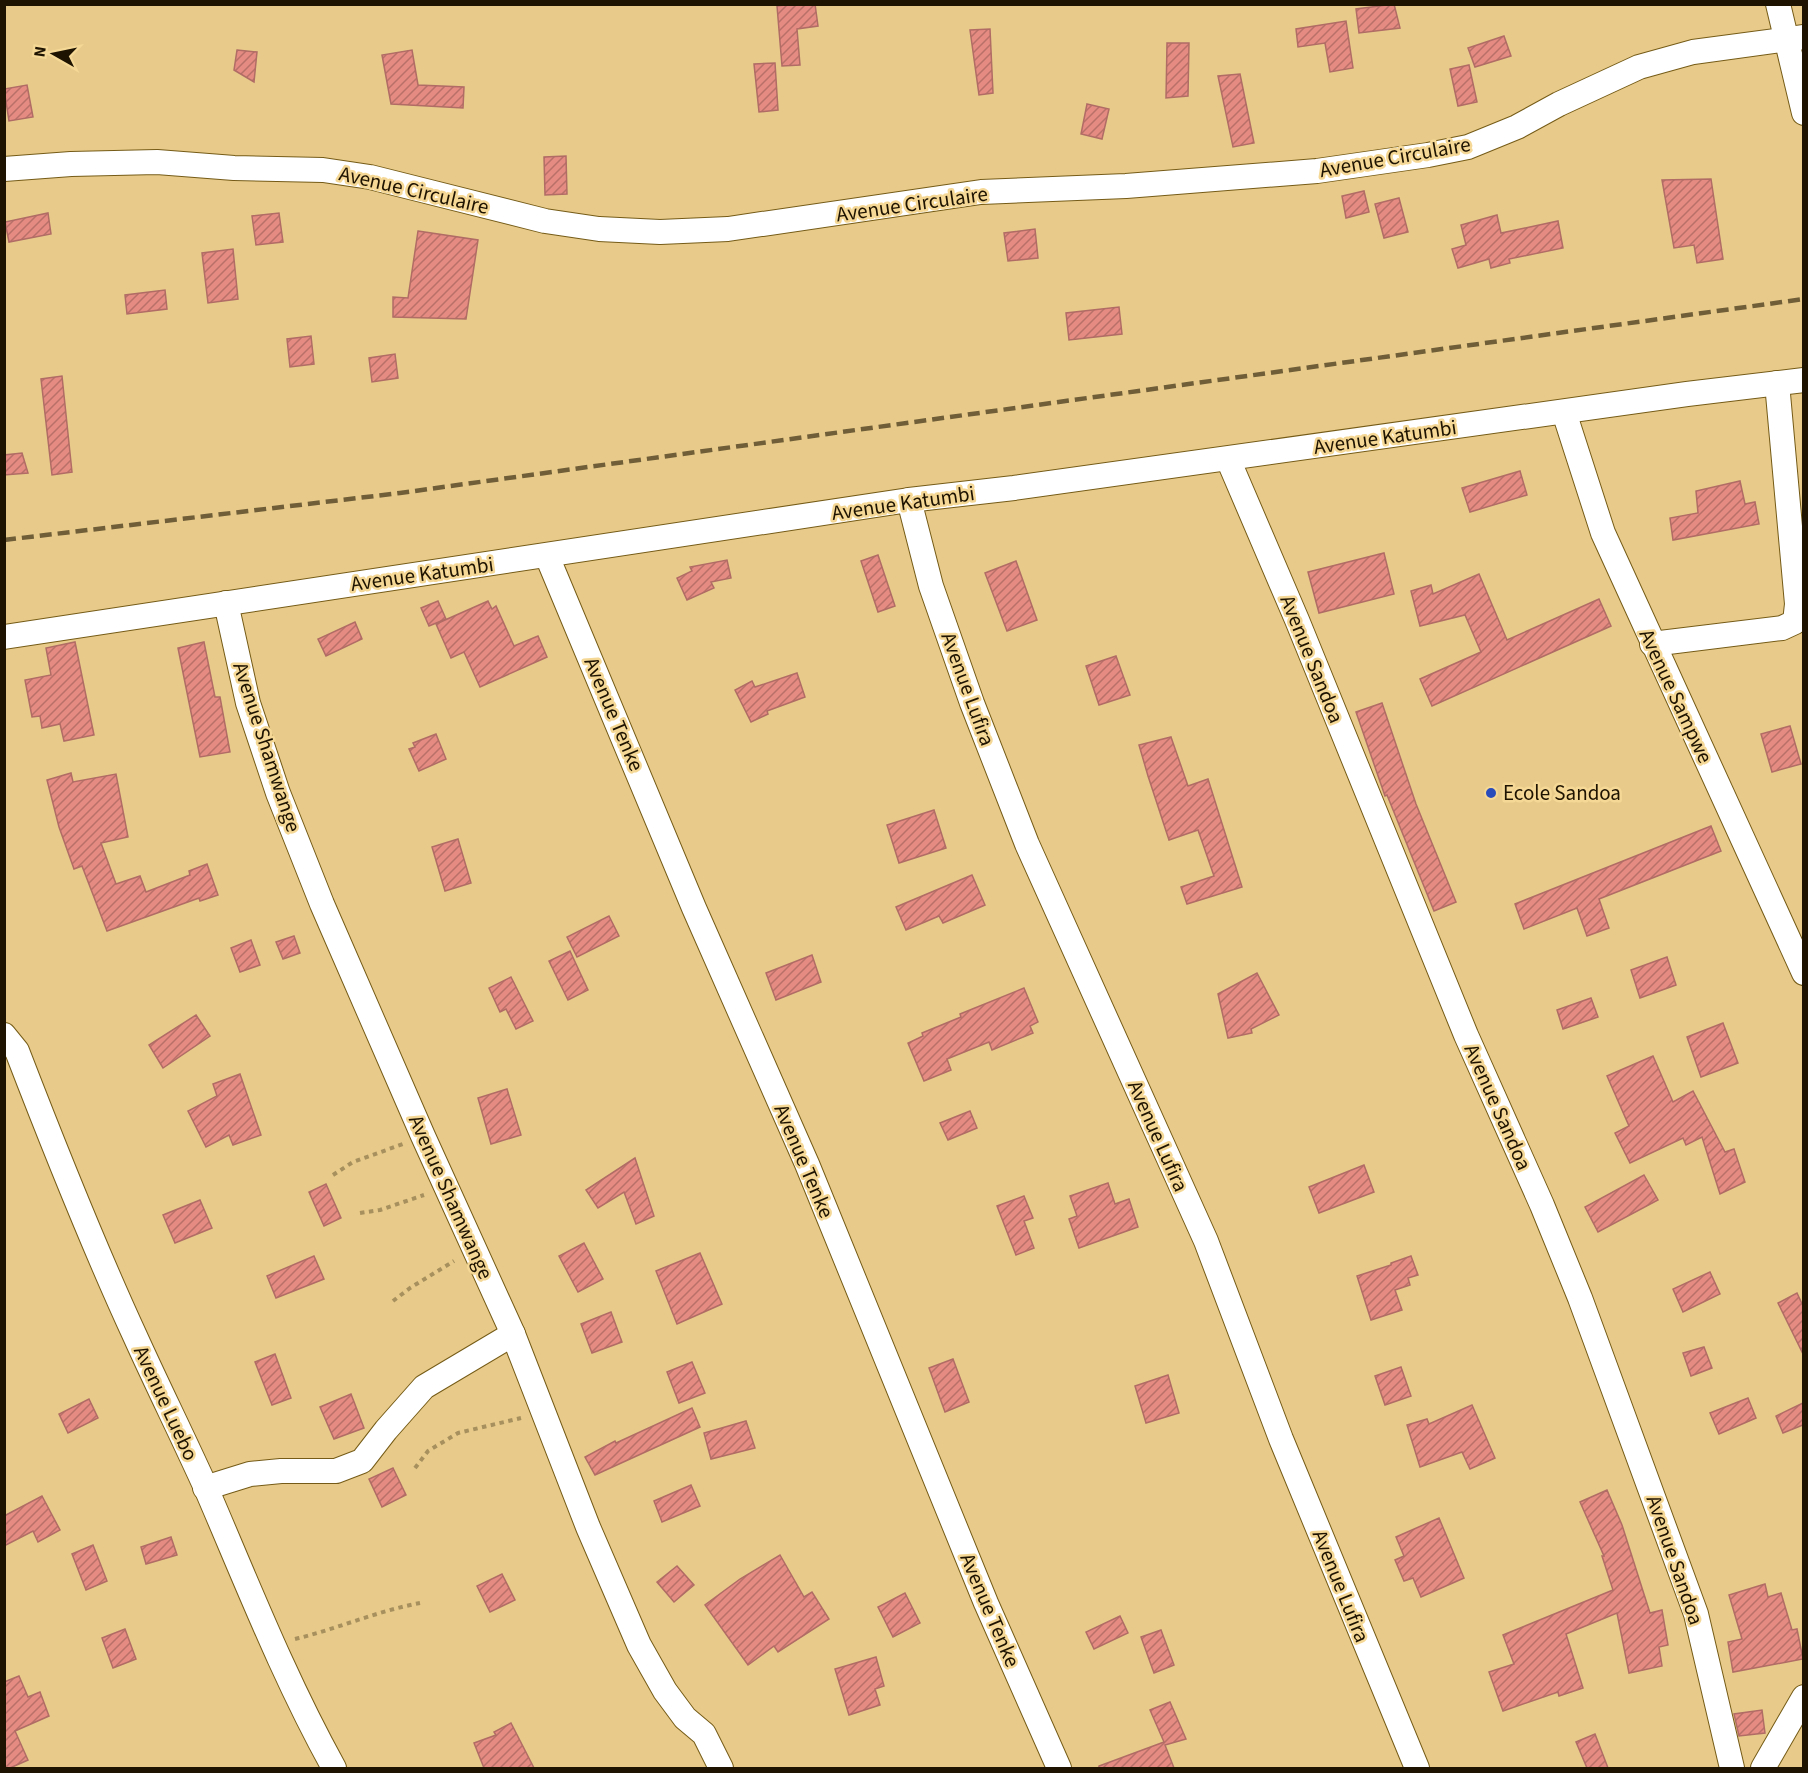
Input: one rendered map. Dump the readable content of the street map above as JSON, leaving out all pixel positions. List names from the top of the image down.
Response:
{
  "streets": {
    "street": [
      "Avenue Circulaire",
      "Avenue Katumbi",
      "Avenue Sandoa",
      "Avenue Lufira",
      "Avenue Sampwe",
      "Avenue Tenke",
      "Avenue Shamwange",
      "Avenue Luebo"
    ]
  },
  "crossings": [
    ["Avenue Katumbi", "Avenue Sandoa"],
    ["Avenue Katumbi", "Avenue Lufira"],
    ["Avenue Katumbi", "Avenue Sampwe"],
    ["Avenue Katumbi", "Avenue Tenke"],
    ["Avenue Katumbi", "Avenue Shamwange"]
  ],
  "places": ["Ecole Sandoa"],
  "north": "left"
}
